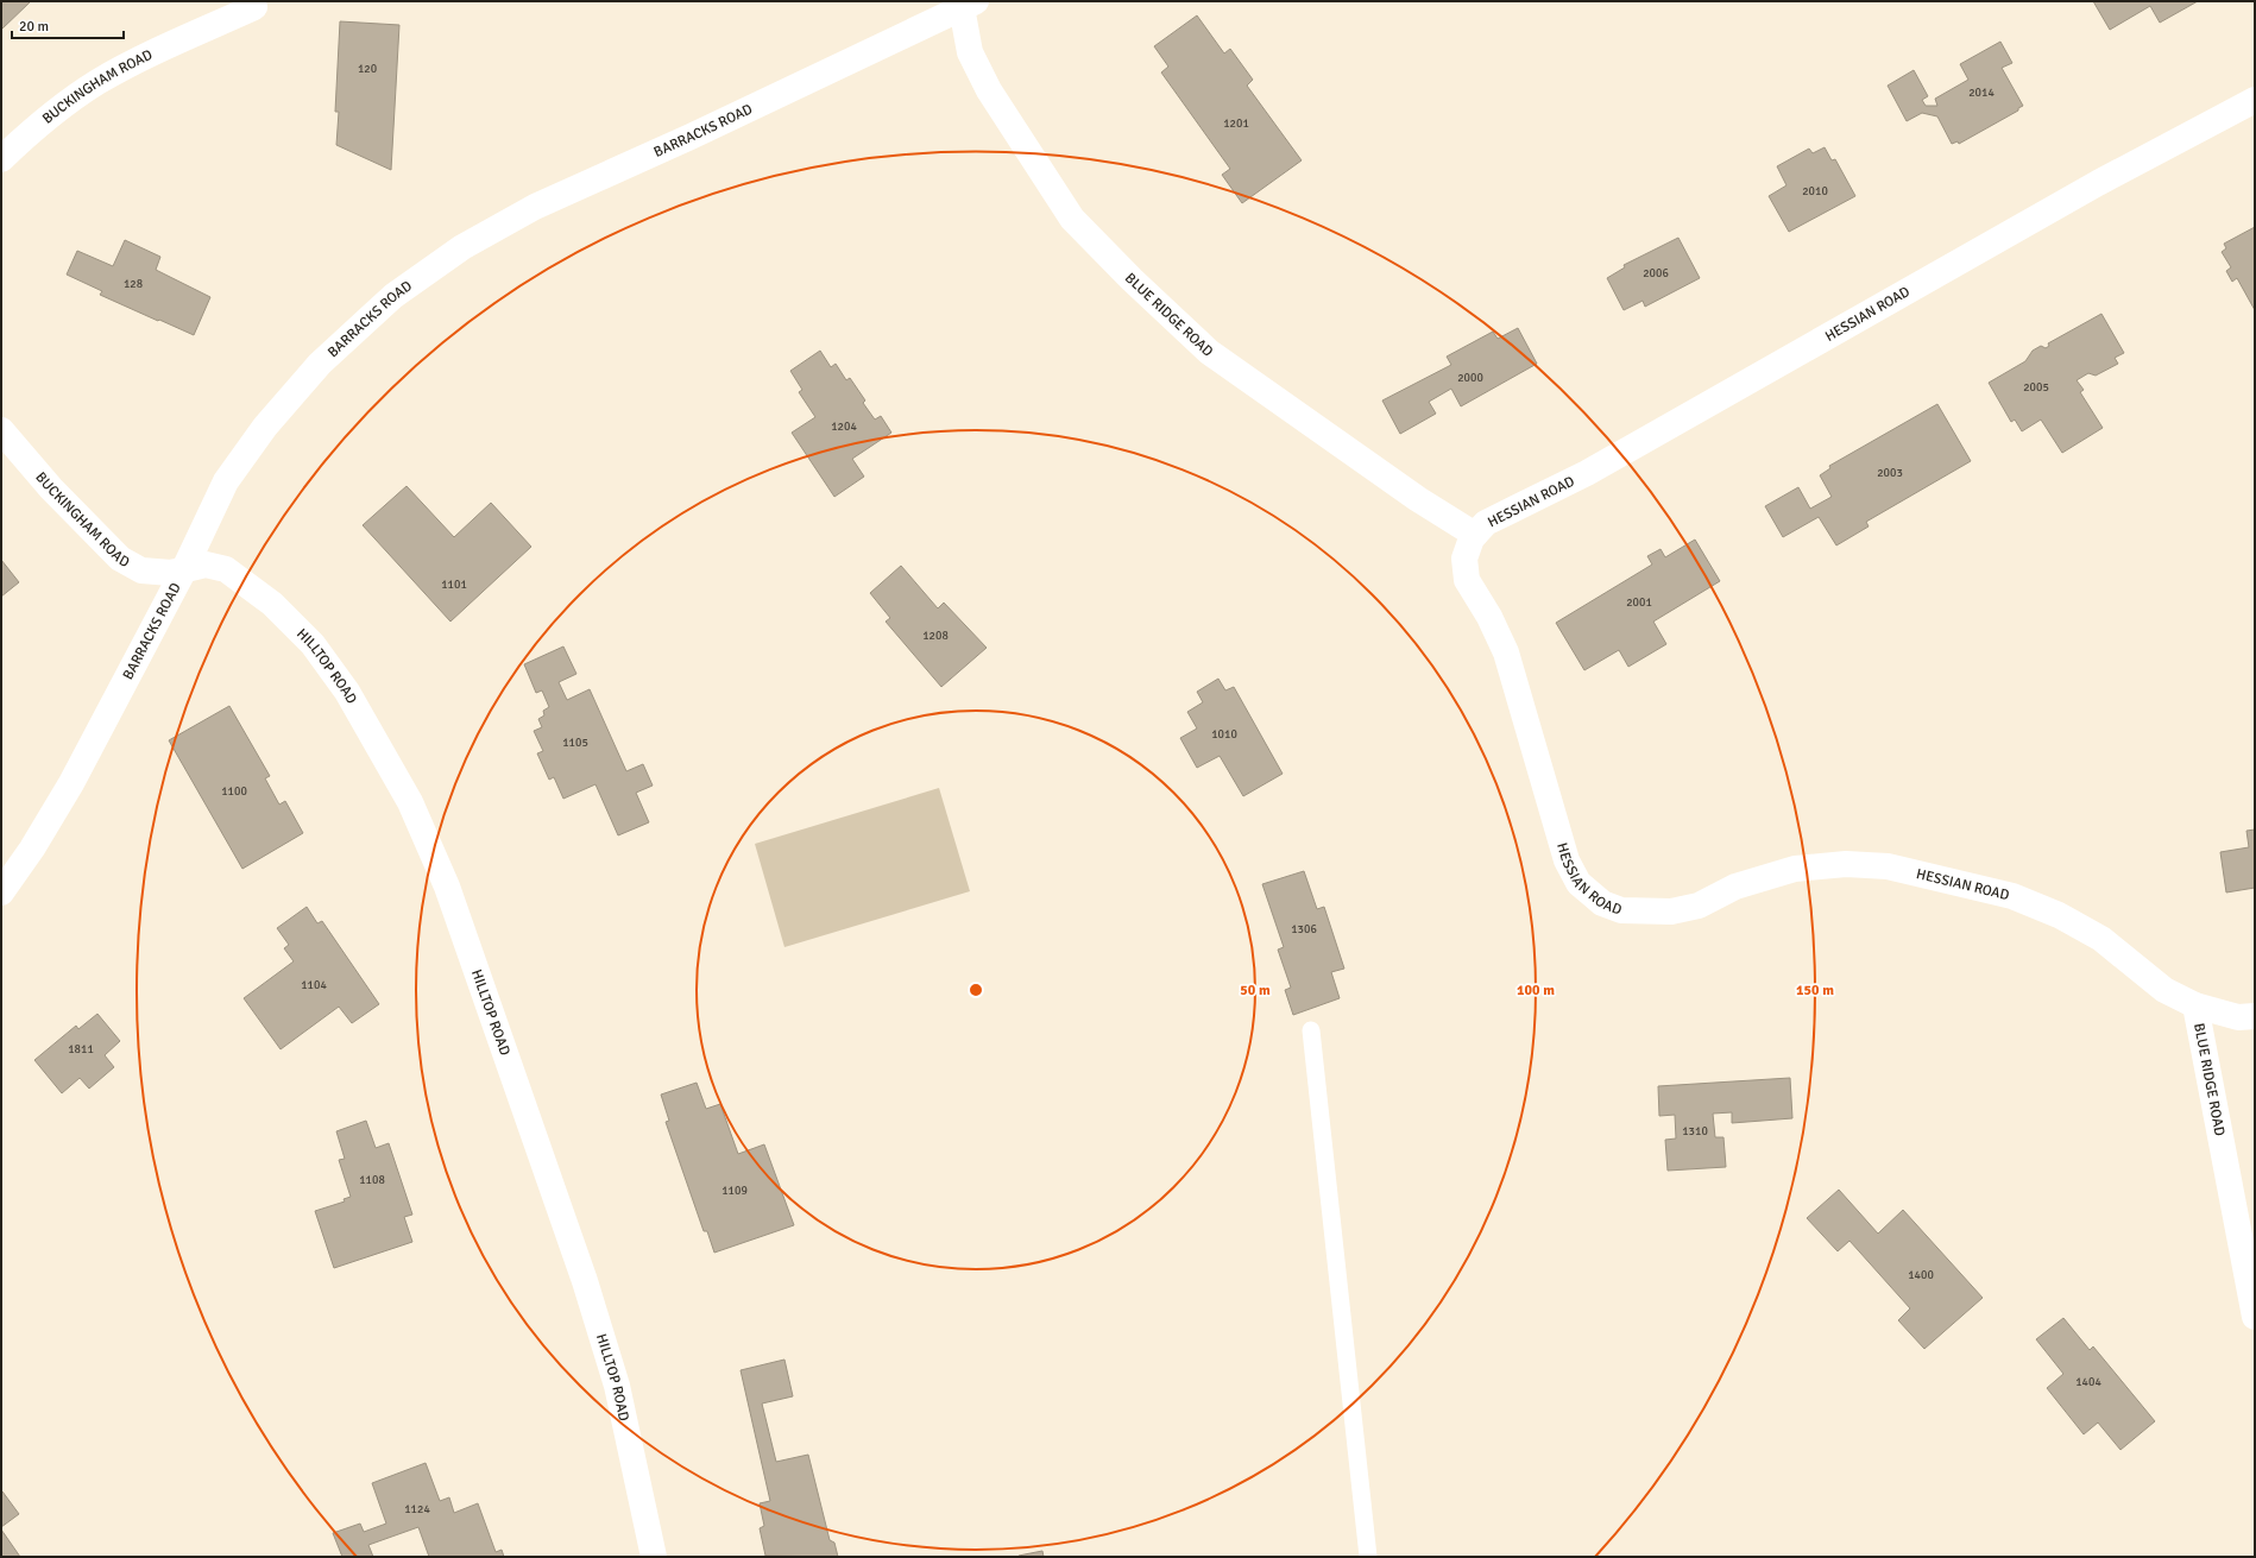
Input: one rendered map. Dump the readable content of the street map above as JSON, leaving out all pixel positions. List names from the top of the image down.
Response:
{
  "streets": {
    "street": [
      "BUCKINGHAM ROAD",
      "BARRACKS ROAD",
      "BLUE RIDGE ROAD",
      "HESSIAN ROAD",
      "HILLTOP ROAD"
    ]
  },
  "crossings": [
    ["BUCKINGHAM ROAD", "BARRACKS ROAD"],
    ["BUCKINGHAM ROAD", "HILLTOP ROAD"],
    ["BARRACKS ROAD", "BLUE RIDGE ROAD"],
    ["BARRACKS ROAD", "HILLTOP ROAD"],
    ["BLUE RIDGE ROAD", "HESSIAN ROAD"]
  ],
  "house_numbers": [
    "120",
    "2014",
    "1201",
    "2010",
    "2006",
    "128",
    "2000",
    "2005",
    "1204",
    "2003",
    "1101",
    "2001",
    "1208",
    "1010",
    "1105",
    "1100",
    "1306",
    "1104",
    "1811",
    "1310",
    "1108",
    "1109",
    "1400",
    "1404",
    "1124"
  ],
  "scale_bar": "20 m",
  "rings": ["50 m", "100 m", "150 m"]
}
